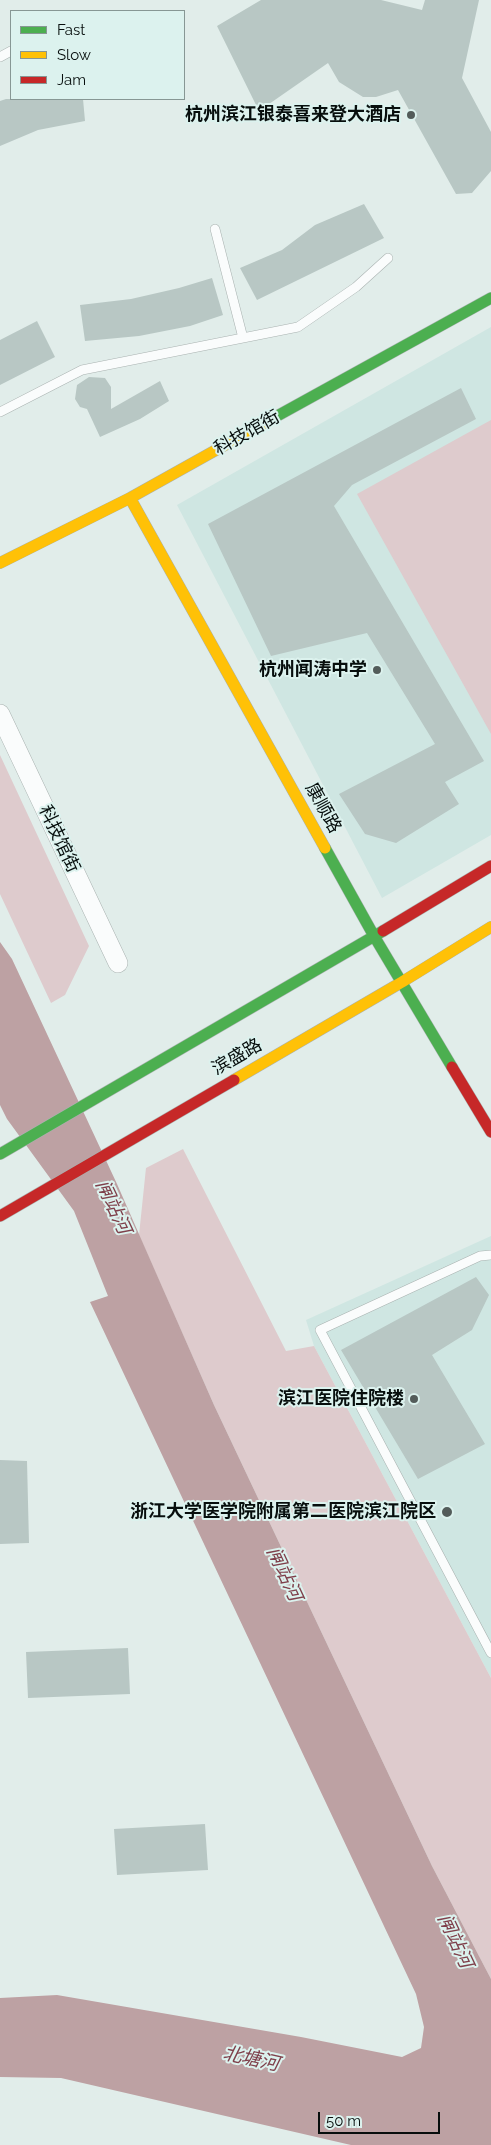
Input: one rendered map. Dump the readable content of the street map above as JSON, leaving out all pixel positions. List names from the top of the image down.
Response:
{
  "streets": {
    "street": ["科技馆街", "康顺路", "滨盛路"]
  },
  "crossings": [
    ["科技馆街", "康顺路"],
    ["康顺路", "滨盛路"]
  ],
  "water": ["闸站河", "北塘河"],
  "places": [
    "杭州滨江银泰喜来登大酒店",
    "杭州闻涛中学",
    "滨江医院住院楼",
    "浙江大学医学院附属第二医院滨江院区"
  ],
  "legend": ["Fast", "Slow", "Jam"],
  "scale_bar": "50 m"
}
